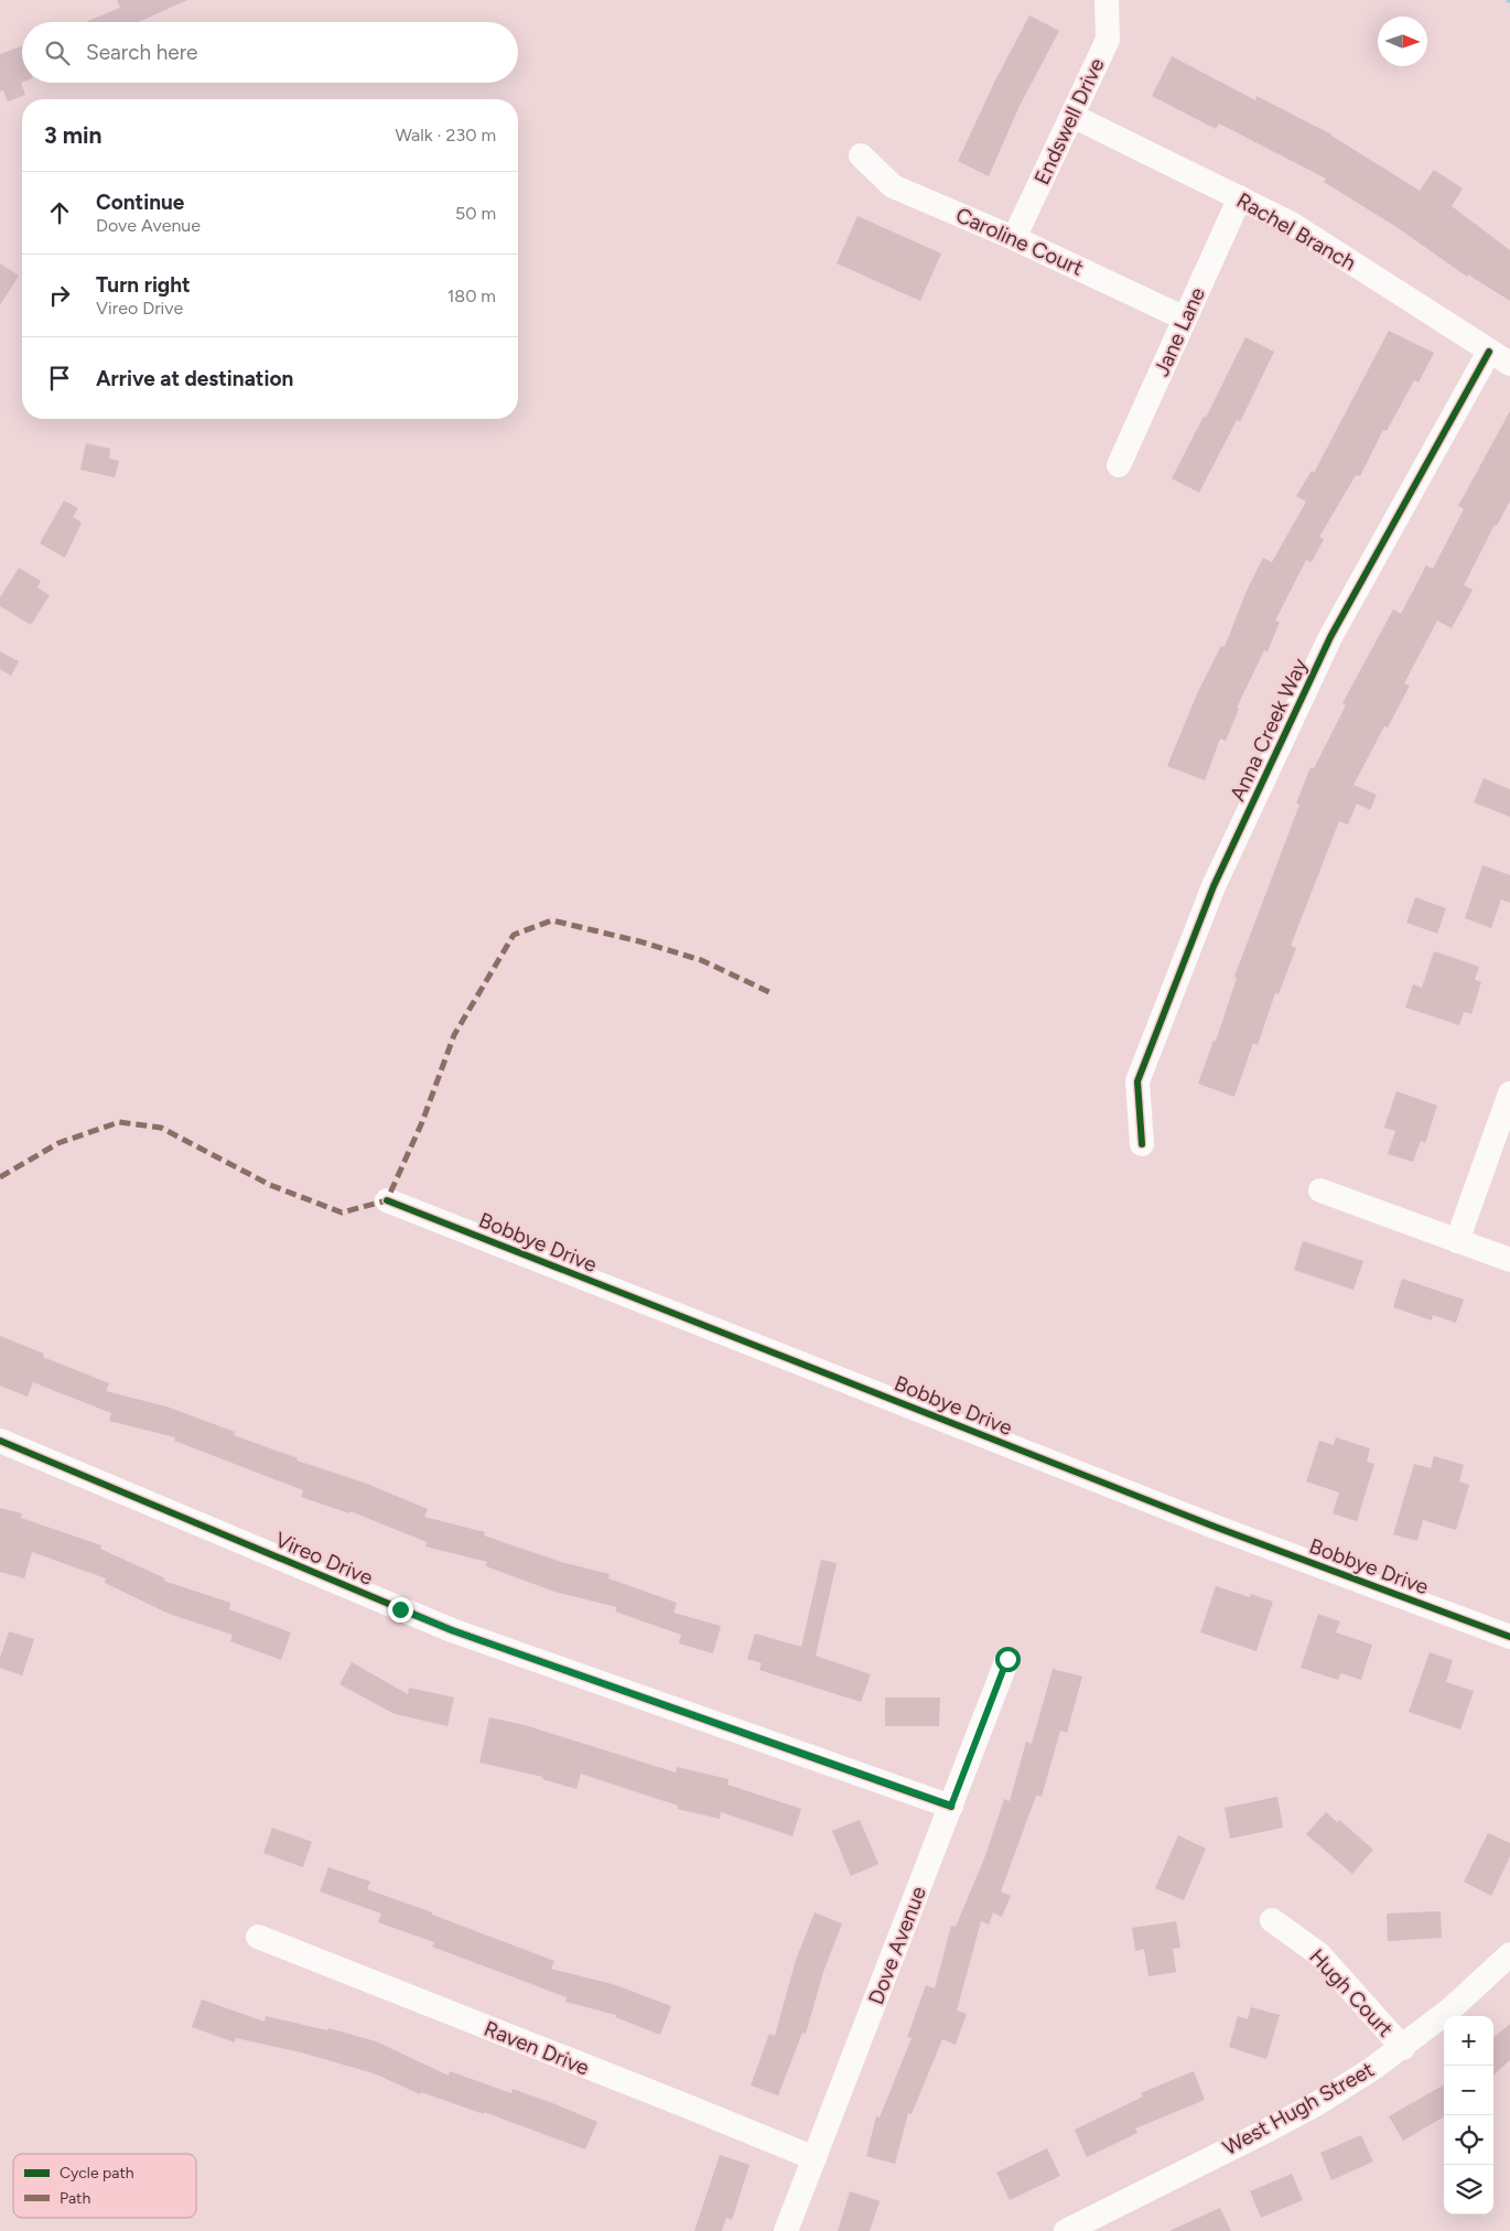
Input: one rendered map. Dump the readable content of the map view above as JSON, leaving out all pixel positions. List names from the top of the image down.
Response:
{
  "streets": {
    "street": [
      "Endswell Drive",
      "Rachel Branch",
      "Caroline Court",
      "Jane Lane",
      "Anna Creek Way",
      "Bobbye Drive",
      "Vireo Drive",
      "Dove Avenue",
      "Hugh Court",
      "Raven Drive",
      "West Hugh Street"
    ]
  },
  "crossings": [
    ["Endswell Drive", "Rachel Branch"],
    ["Endswell Drive", "Caroline Court"],
    ["Rachel Branch", "Jane Lane"],
    ["Rachel Branch", "Anna Creek Way"],
    ["Caroline Court", "Jane Lane"],
    ["Vireo Drive", "Dove Avenue"],
    ["Dove Avenue", "Raven Drive"],
    ["Hugh Court", "West Hugh Street"]
  ],
  "legend": ["Cycle path", "Path"],
  "north": "right",
  "page": {
    "search": "Search here",
    "heading": ["3 min", "Walk · 230 m"],
    "list": [
      ["Continue", "Dove Avenue", "50 m"],
      ["Turn right", "Vireo Drive", "180 m"],
      "Arrive at destination"
    ],
    "map_buttons": ["+", "−"]
  }
}
